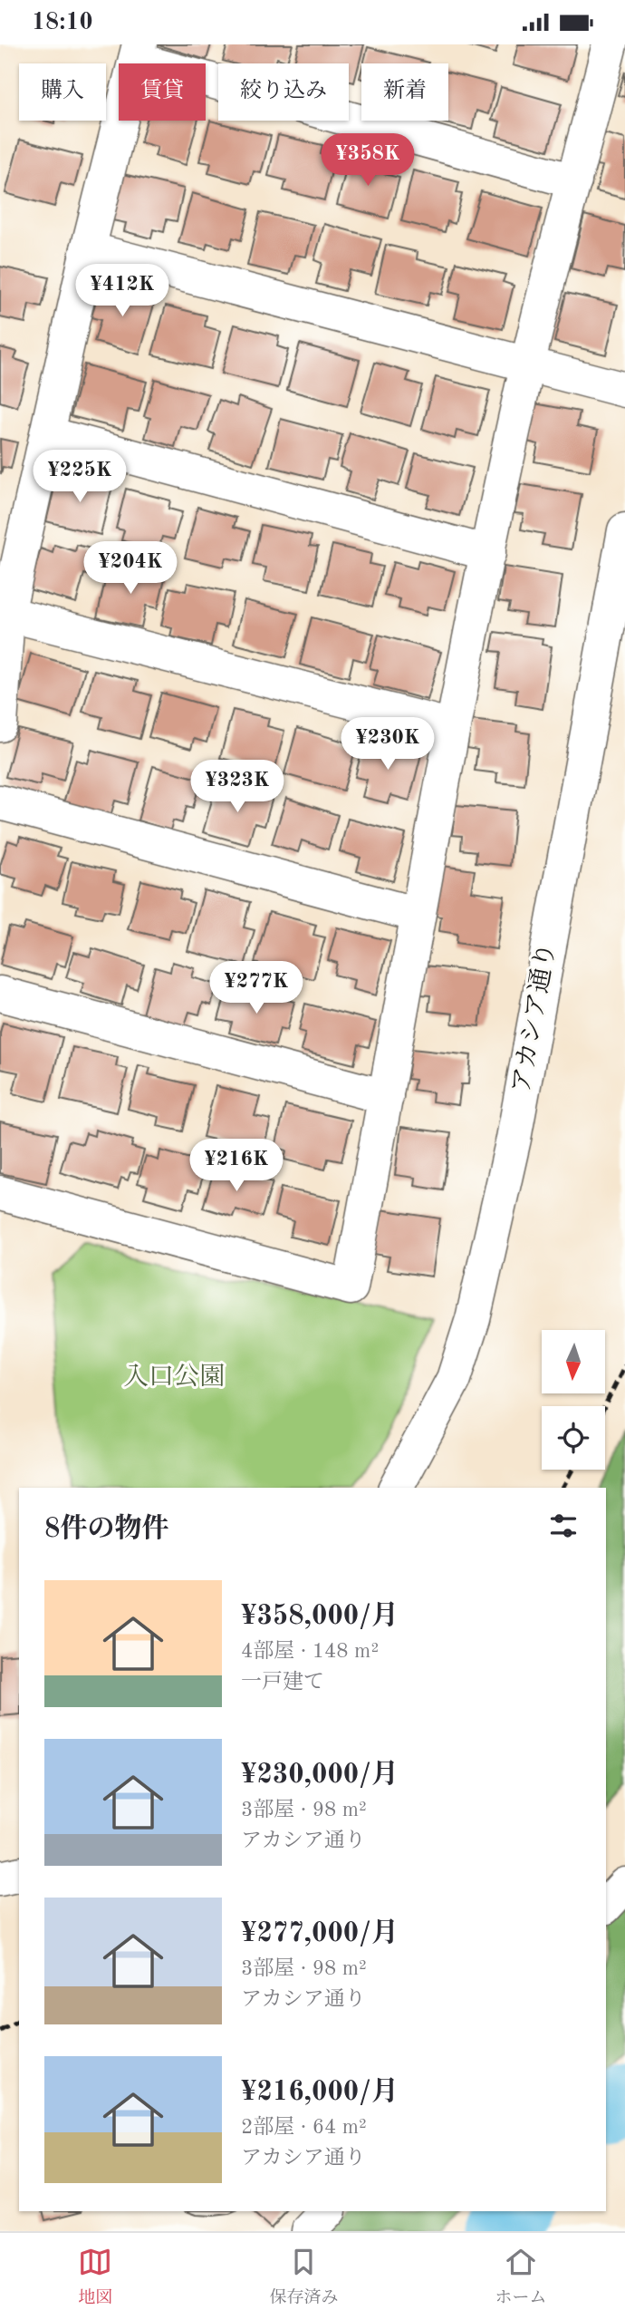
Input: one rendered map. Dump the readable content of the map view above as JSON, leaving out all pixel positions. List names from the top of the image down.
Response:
{
  "streets": {
    "street": ["アカシア通り"]
  },
  "parks": ["入口公園"],
  "north": "bottom",
  "page": {
    "status": "18:10",
    "chip": [
      "購入",
      "賃貸",
      "絞り込み",
      "新着"
    ],
    "price": [
      "¥358K",
      "¥412K",
      "¥225K",
      "¥204K",
      "¥230K",
      "¥323K",
      "¥277K",
      "¥216K"
    ],
    "heading": "8件の物件",
    "list": [
      {
        "name": "¥358,000/月",
        "note": "4部屋 · 148 m² · 一戸建て"
      },
      {
        "name": "¥230,000/月",
        "note": "3部屋 · 98 m² · アカシア通り"
      },
      {
        "name": "¥277,000/月",
        "note": "3部屋 · 98 m² · アカシア通り"
      },
      {
        "name": "¥216,000/月",
        "note": "2部屋 · 64 m² · アカシア通り"
      }
    ],
    "tabs": ["地図", "保存済み", "ホーム"]
  }
}
